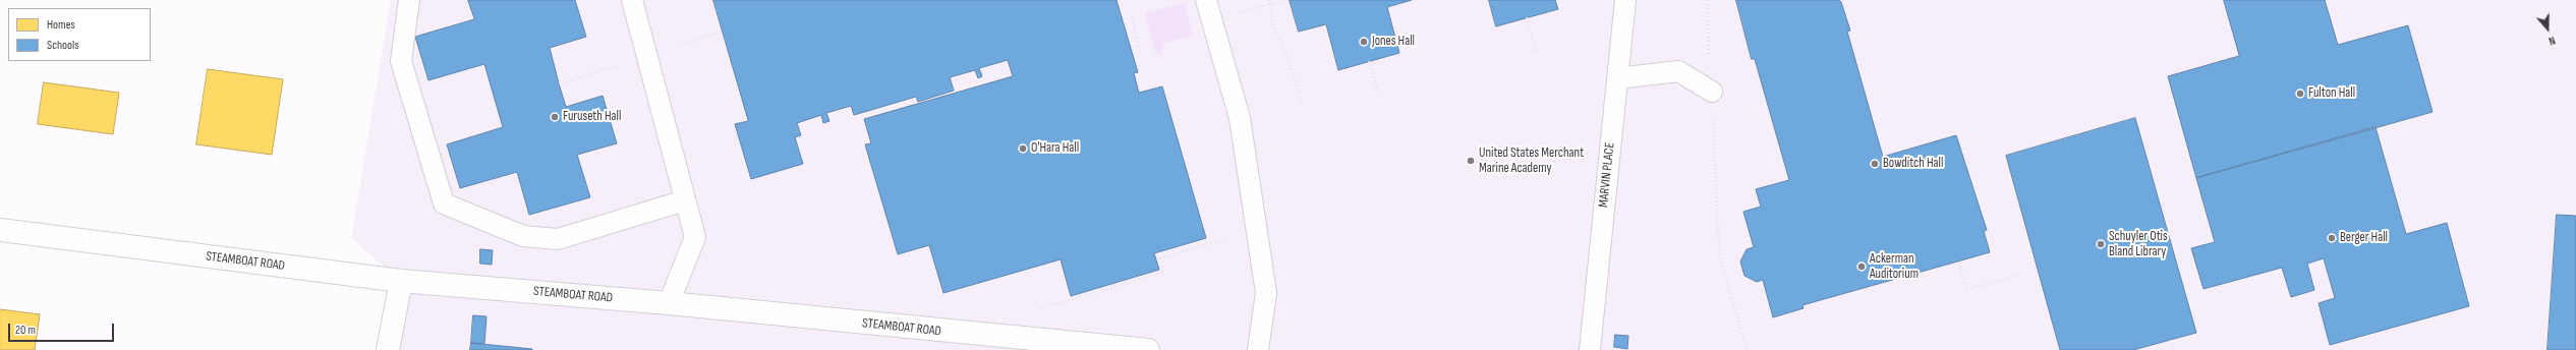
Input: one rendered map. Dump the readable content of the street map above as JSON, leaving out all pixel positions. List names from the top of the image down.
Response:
{
  "streets": {
    "street": ["STEAMBOAT ROAD"],
    "lane": ["MARVIN PLACE"]
  },
  "places": [
    "Jones Hall",
    "Fulton Hall",
    "Furuseth Hall",
    "O'Hara Hall",
    "United States Merchant Marine Academy",
    "Bowditch Hall",
    "Berger Hall",
    "Schuyler Otis Bland Library",
    "Ackerman Auditorium"
  ],
  "legend": ["Homes", "Schools"],
  "scale_bar": "20 m",
  "north": "bottom"
}
